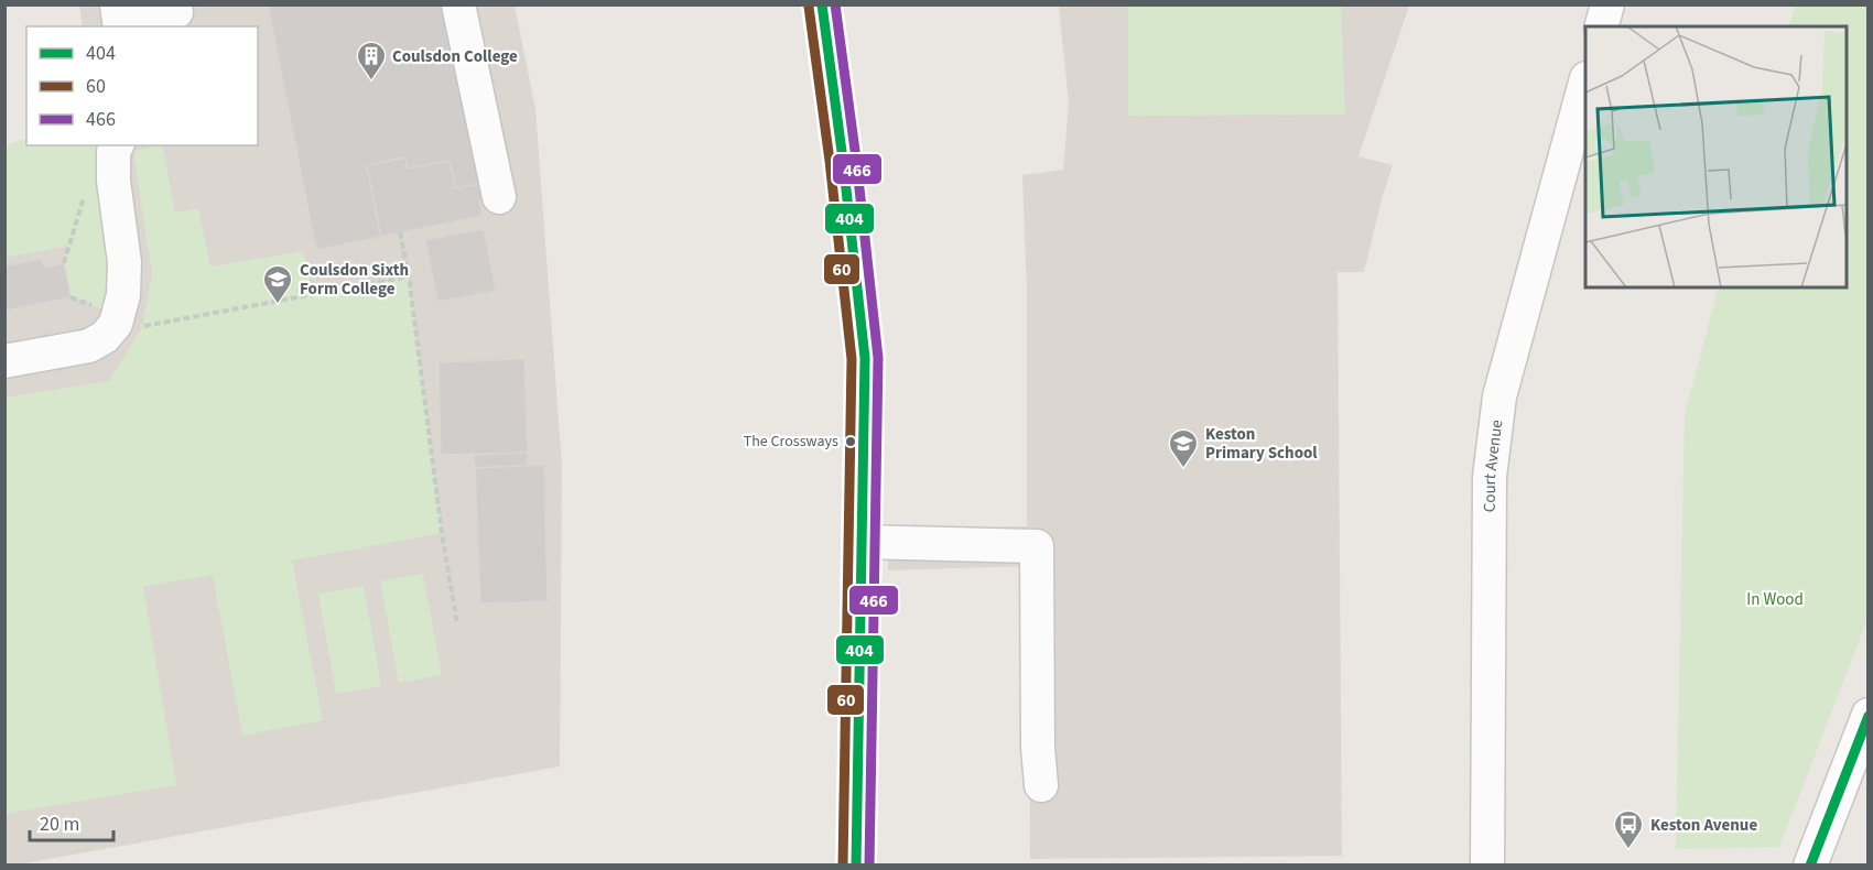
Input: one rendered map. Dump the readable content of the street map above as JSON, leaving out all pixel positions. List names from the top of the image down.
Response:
{
  "streets": {
    "street": ["Court Avenue"]
  },
  "parks": ["In Wood"],
  "places": {
    "building": ["Coulsdon College"],
    "school or university": ["Coulsdon Sixth Form College", "Keston Primary School"],
    "other": ["The Crossways"],
    "bus stop": ["Keston Avenue"]
  },
  "lines": ["transit line 404", "transit line 466", "transit line 60"],
  "legend": ["404", "60", "466"],
  "scale_bar": "20 m"
}
